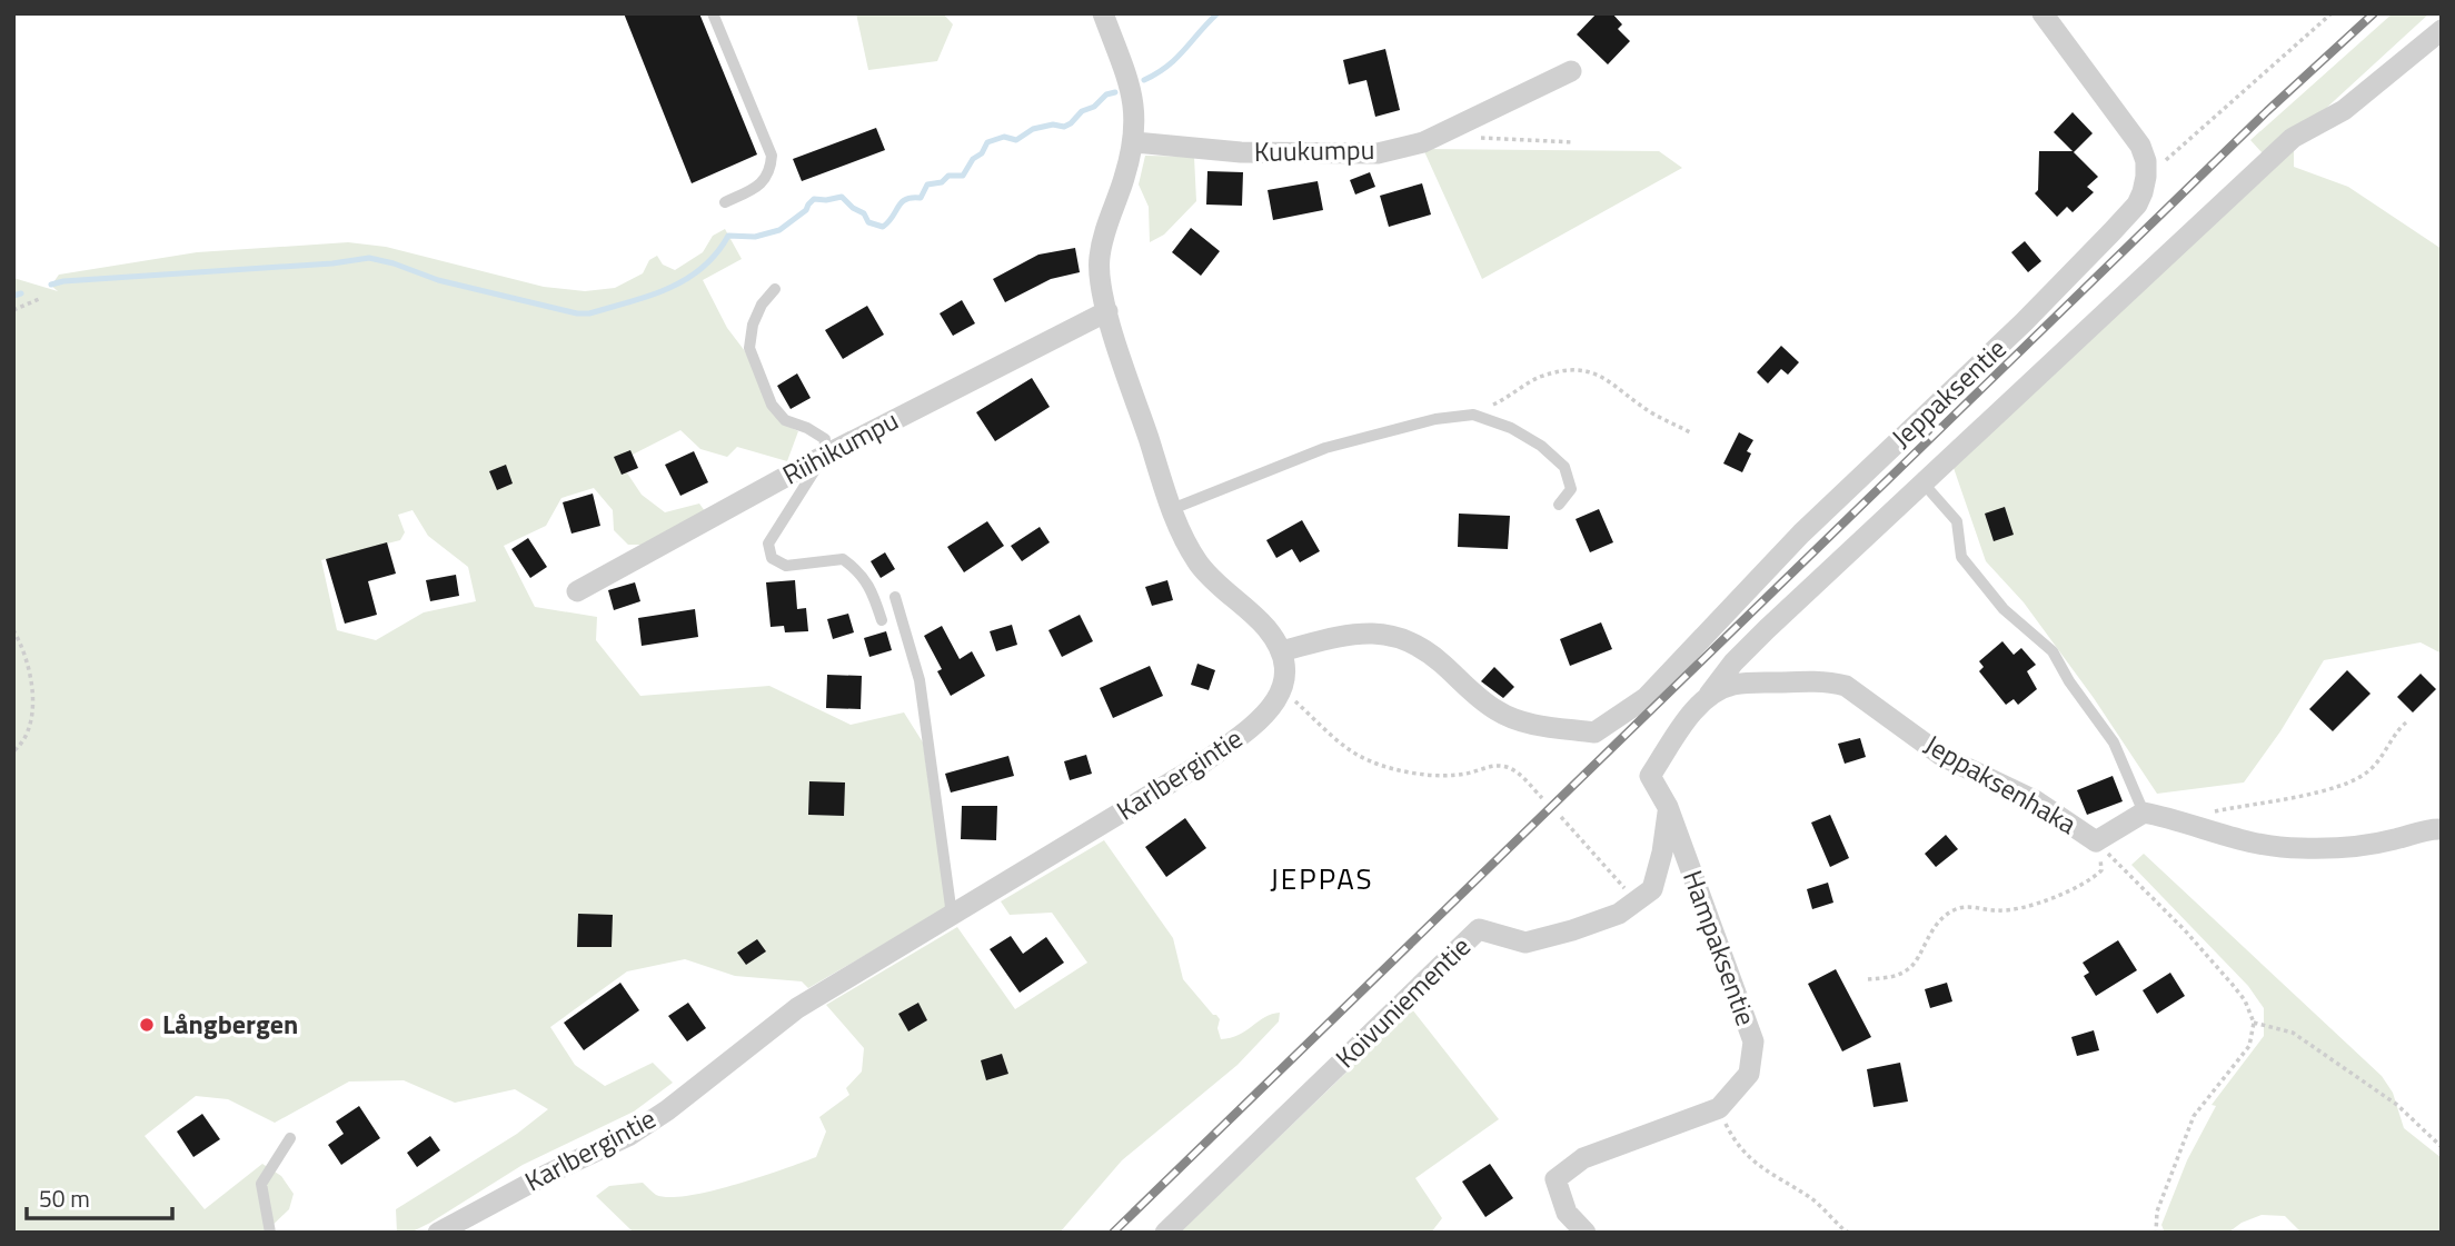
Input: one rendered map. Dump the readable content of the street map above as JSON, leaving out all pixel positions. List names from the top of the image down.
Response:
{
  "streets": {
    "street": [
      "Kuukumpu",
      "Jeppaksentie",
      "Riihikumpu",
      "Karlbergintie",
      "Jeppaksenhaka",
      "Hampaksentie",
      "Koivuniementie"
    ]
  },
  "crossings": [
    ["Jeppaksenhaka", "Hampaksentie"],
    ["Hampaksentie", "Koivuniementie"]
  ],
  "districts": ["JEPPAS"],
  "places": ["Långbergen"],
  "scale_bar": "50 m"
}
